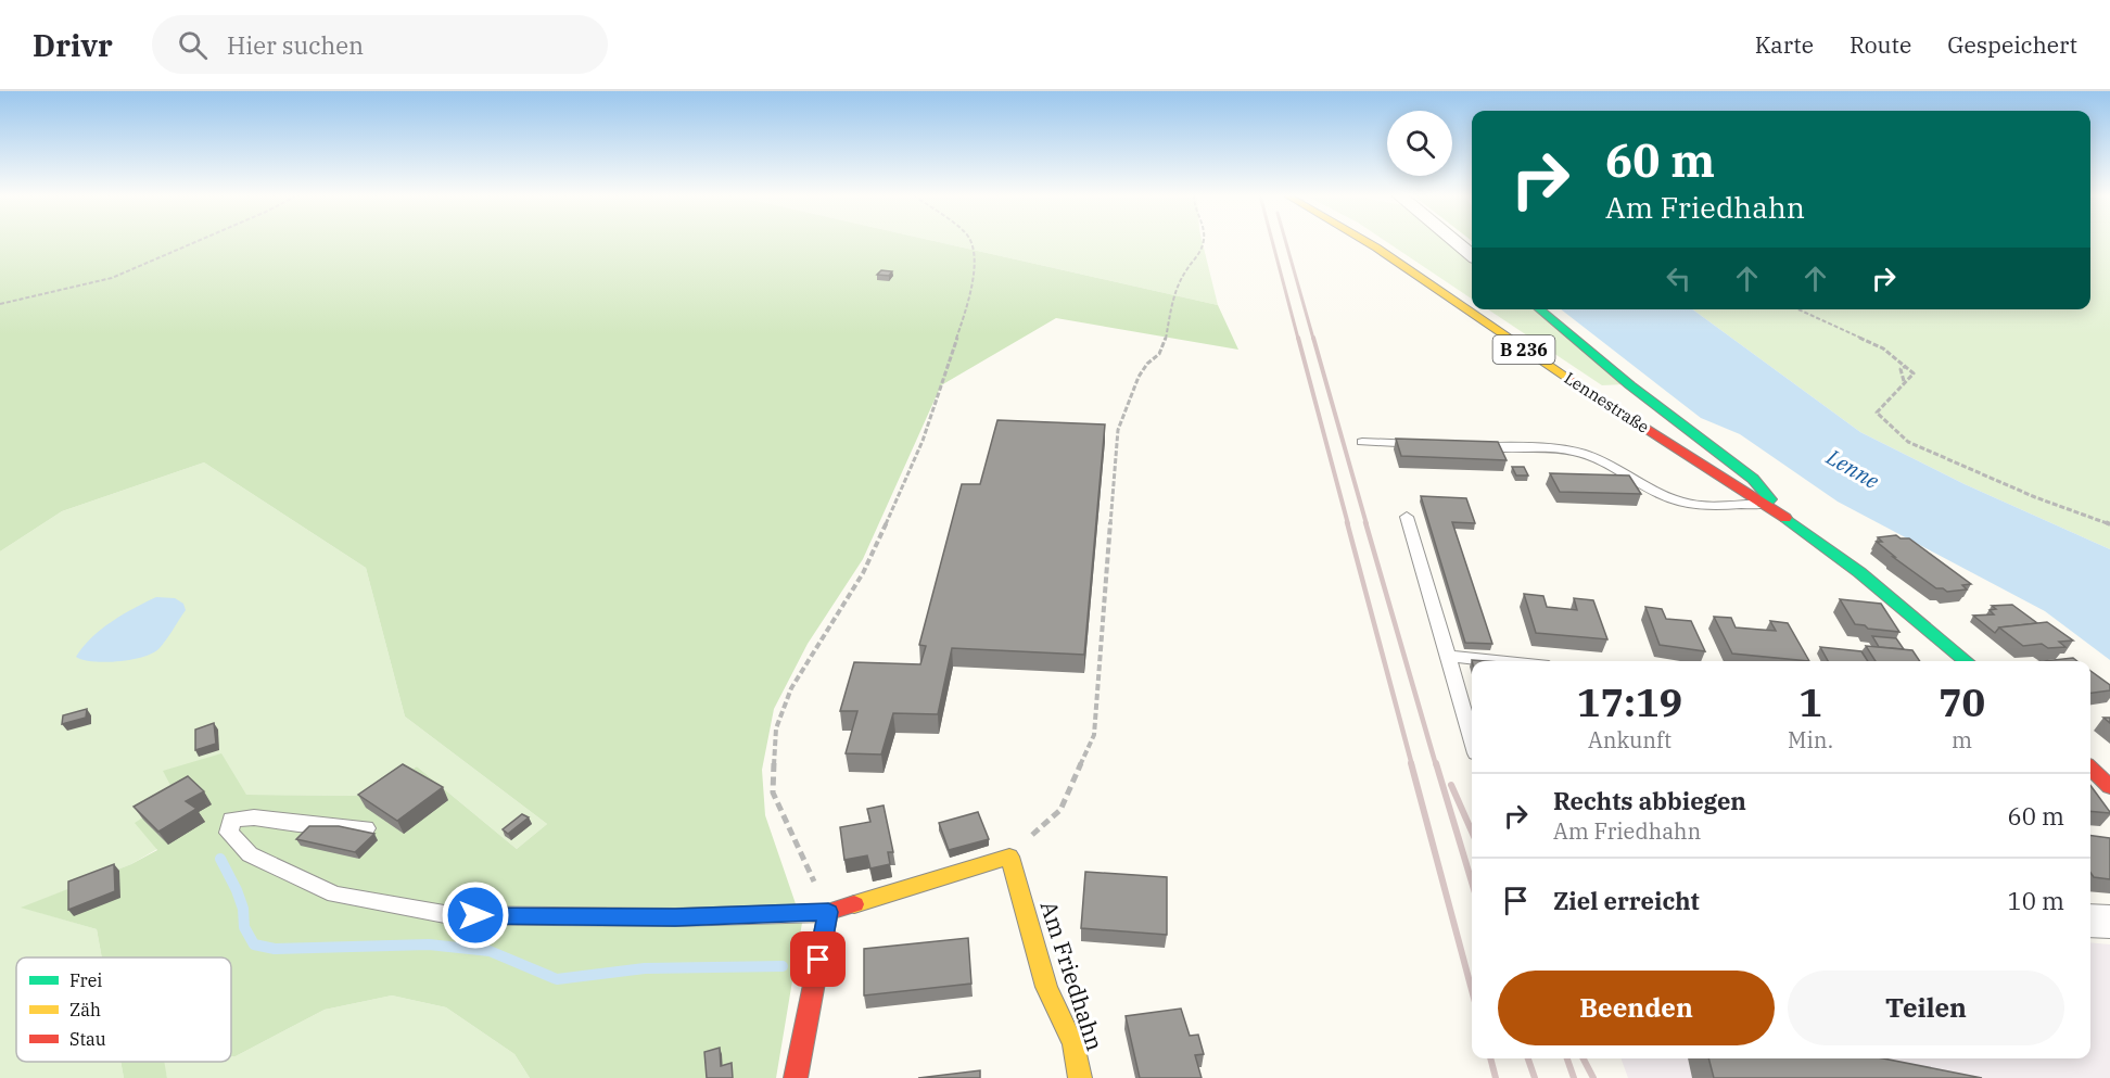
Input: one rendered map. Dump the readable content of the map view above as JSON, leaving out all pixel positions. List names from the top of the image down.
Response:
{
  "streets": {
    "main road": ["B 236", "Lennestraße", "Am Friedhahn"]
  },
  "water": ["Lenne"],
  "legend": ["Frei", "Zäh", "Stau"],
  "page": {
    "header": "Drivr",
    "search": "Hier suchen",
    "nav": ["Karte", "Route", "Gespeichert"],
    "turn": ["60 m", "Am Friedhahn"],
    "eta": [
      "17:19",
      "Ankunft",
      "1",
      "Min.",
      "70",
      "m"
    ],
    "list": [
      {
        "name": "Rechts abbiegen",
        "note": "Am Friedhahn",
        "value": "60 m"
      },
      {
        "name": "Ziel erreicht",
        "value": "10 m"
      }
    ],
    "buttons": ["Beenden", "Teilen"]
  }
}
